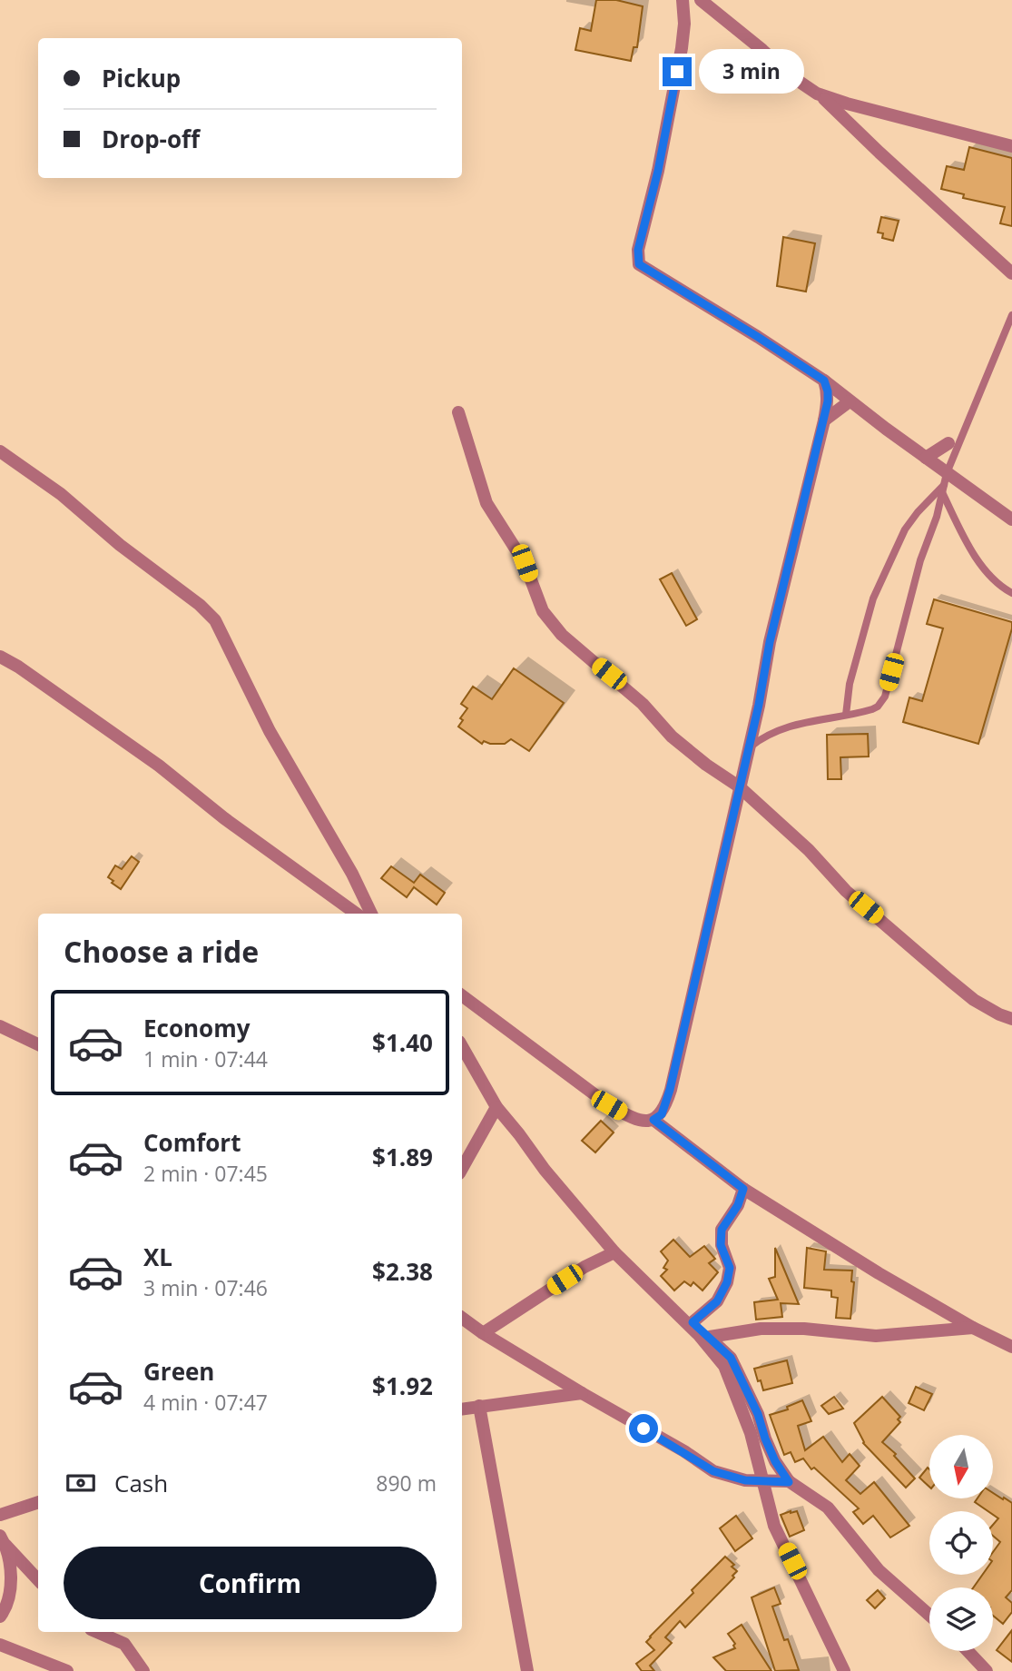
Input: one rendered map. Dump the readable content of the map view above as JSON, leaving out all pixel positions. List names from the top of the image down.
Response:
{
  "north": "bottom",
  "page": {
    "banner": ["Pickup", "Drop-off"],
    "bubble": "3 min",
    "heading": "Choose a ride",
    "list": [
      {
        "name": "Economy",
        "note": "1 min · 07:44",
        "value": "$1.40"
      },
      {
        "name": "Comfort",
        "note": "2 min · 07:45",
        "value": "$1.89"
      },
      {
        "name": "XL",
        "note": "3 min · 07:46",
        "value": "$2.38"
      },
      {
        "name": "Green",
        "note": "4 min · 07:47",
        "value": "$1.92"
      }
    ],
    "pay": ["Cash", "890 m"],
    "buttons": "Confirm"
  }
}
